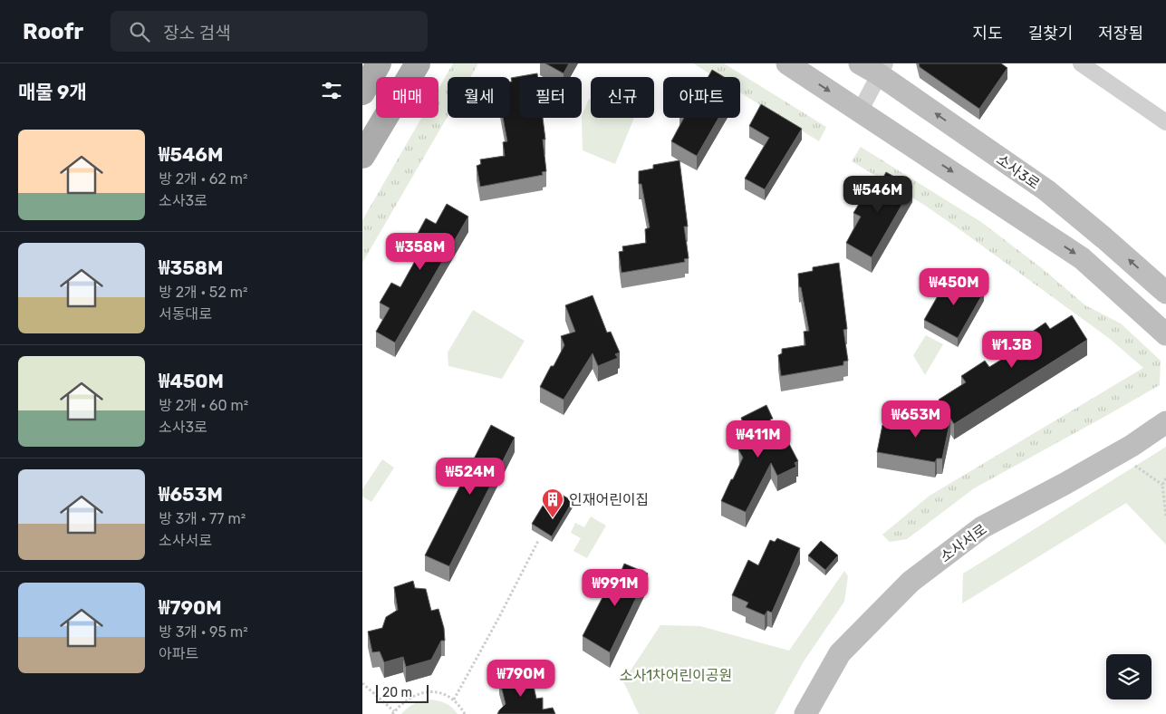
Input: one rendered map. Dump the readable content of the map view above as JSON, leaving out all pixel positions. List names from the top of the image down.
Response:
{
  "streets": {
    "street": ["소사3로", "소사서로"]
  },
  "parks": ["소사1차어린이공원"],
  "places": {
    "building": ["인재어린이집"]
  },
  "scale_bar": "20 m",
  "page": {
    "header": "Roofr",
    "search": "장소 검색",
    "nav": ["지도", "길찾기", "저장됨"],
    "heading": "매물 9개",
    "chip": [
      "매매",
      "월세",
      "필터",
      "신규",
      "아파트"
    ],
    "list": [
      {
        "name": "₩546M",
        "note": "방 2개 · 62 m² · 소사3로"
      },
      {
        "name": "₩358M",
        "note": "방 2개 · 52 m² · 서동대로"
      },
      {
        "name": "₩450M",
        "note": "방 2개 · 60 m² · 소사3로"
      },
      {
        "name": "₩653M",
        "note": "방 3개 · 77 m² · 소사서로"
      },
      {
        "name": "₩790M",
        "note": "방 3개 · 95 m² · 아파트"
      }
    ],
    "price": [
      "₩546M",
      "₩358M",
      "₩450M",
      "₩1.3B",
      "₩653M",
      "₩411M",
      "₩524M",
      "₩991M",
      "₩790M"
    ],
    "scale": "20 m"
  }
}
